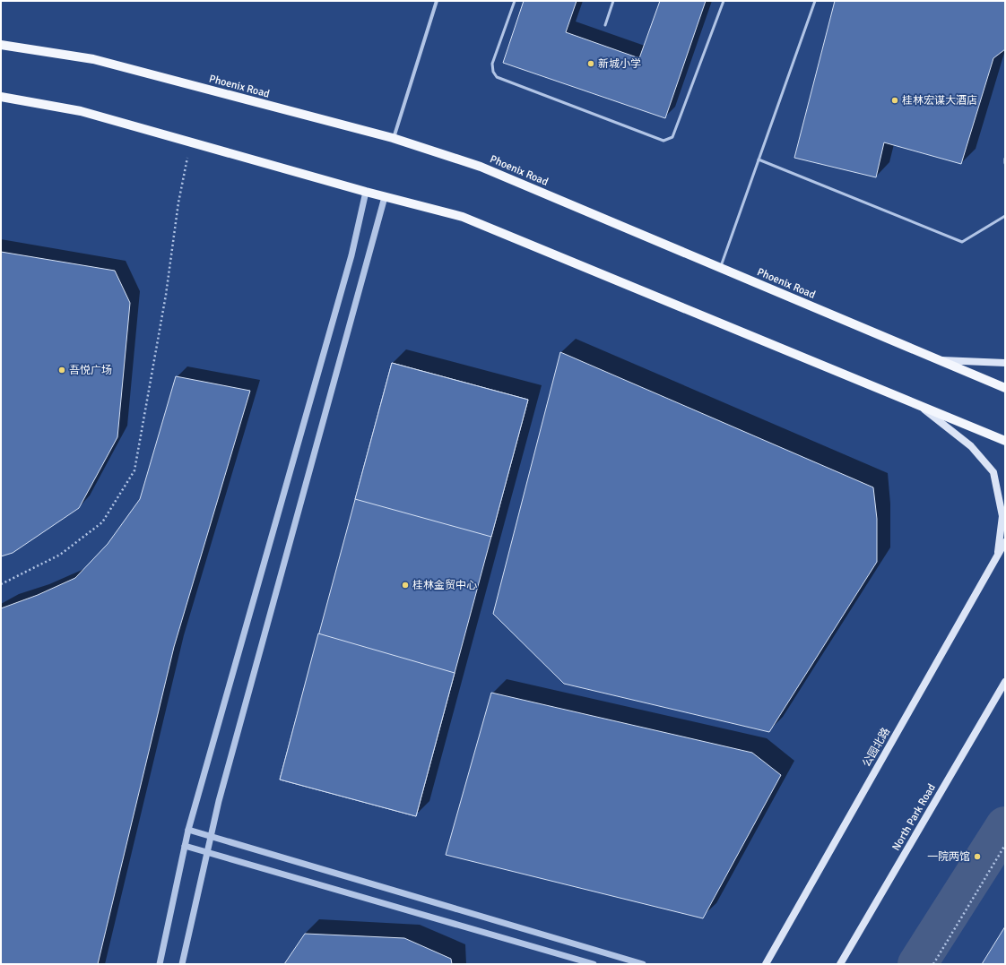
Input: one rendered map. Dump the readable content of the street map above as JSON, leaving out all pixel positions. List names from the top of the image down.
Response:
{
  "streets": {
    "main road": ["Phoenix Road", "公园北路", "North Park Road"]
  },
  "places": [
    "新城小学",
    "桂林宏谋大酒店",
    "吾悦广场",
    "桂林金贸中心",
    "一院两馆"
  ]
}
